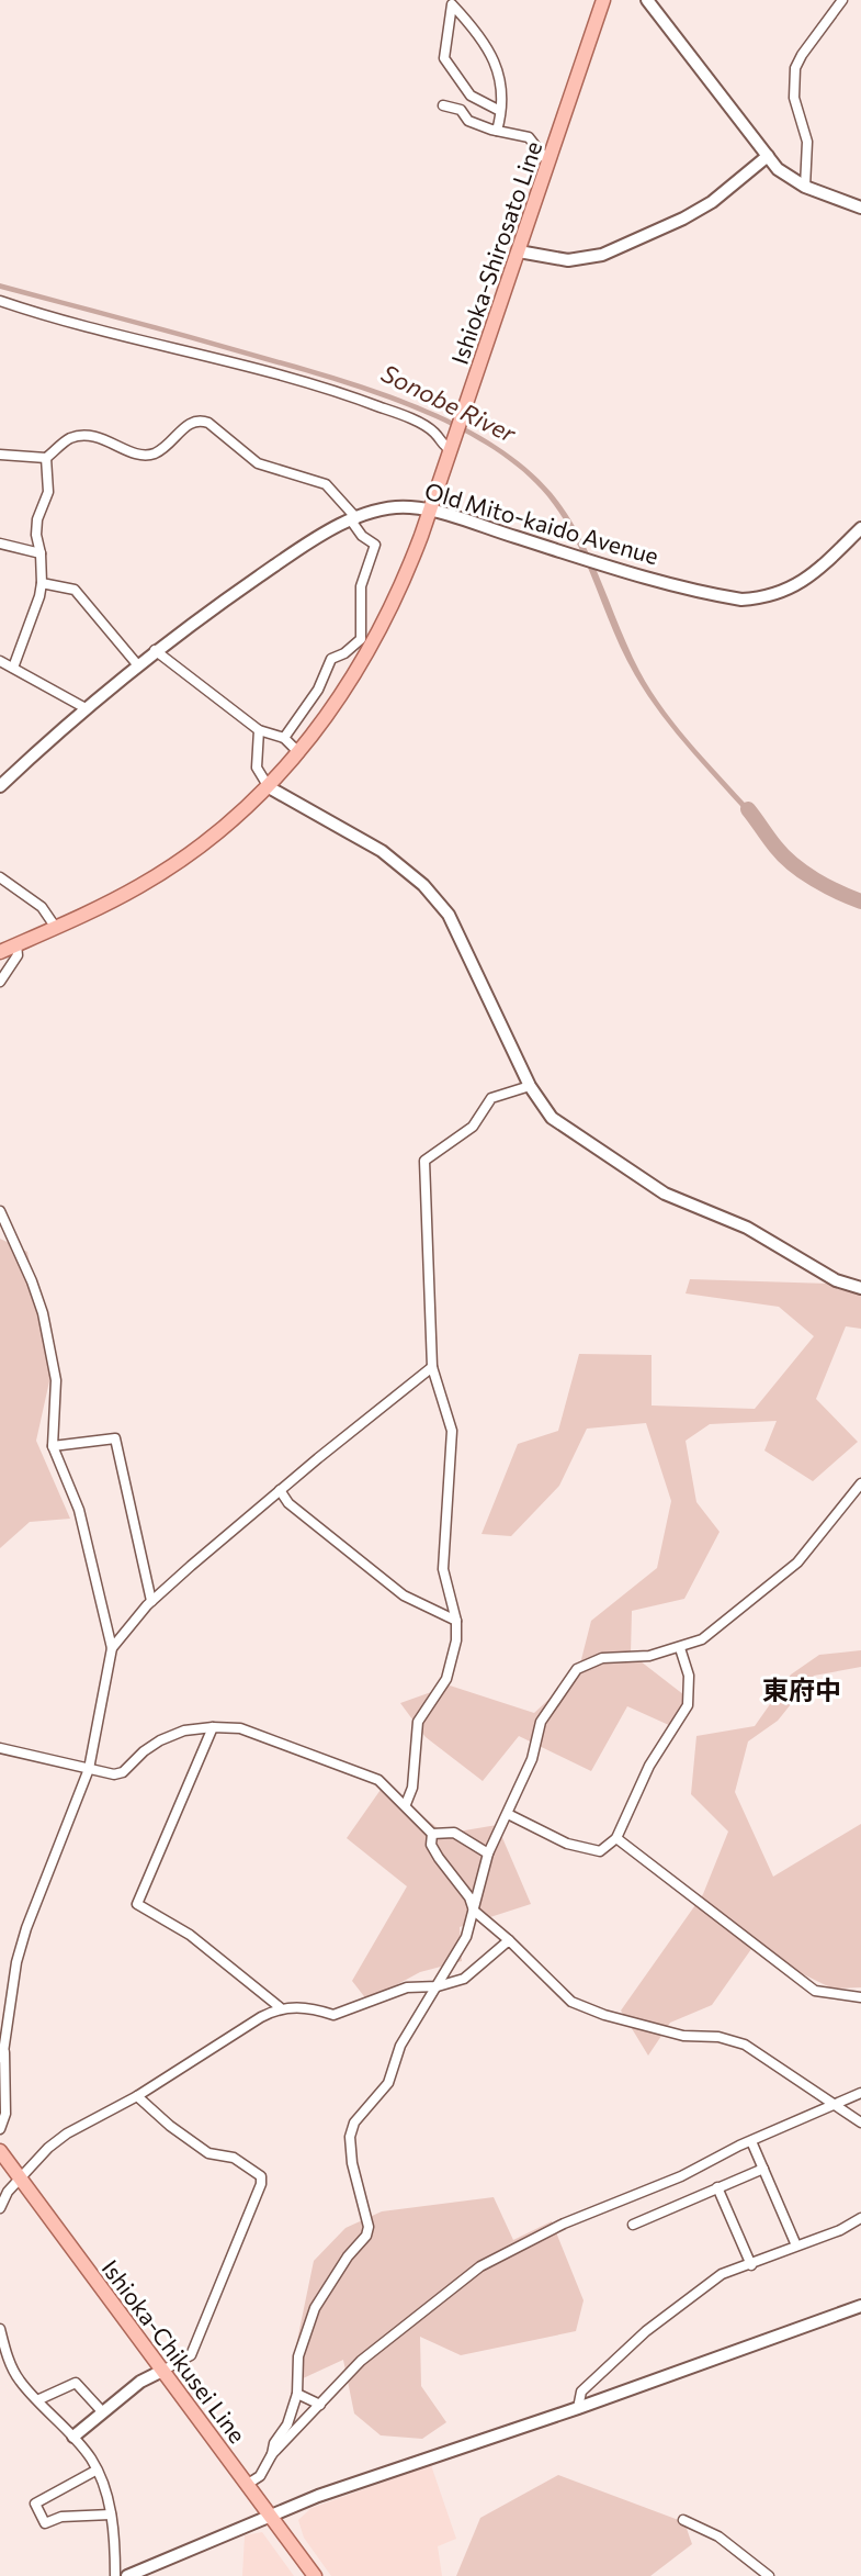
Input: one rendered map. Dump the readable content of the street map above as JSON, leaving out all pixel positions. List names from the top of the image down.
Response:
{
  "streets": {
    "main road": ["Ishioka-Shirosato Line", "Ishioka-Chikusei Line"],
    "street": ["Old Mito-kaido Avenue"]
  },
  "crossings": [
    ["Ishioka-Shirosato Line", "Old Mito-kaido Avenue"]
  ],
  "districts": ["東府中"],
  "water": ["Sonobe River"]
}
